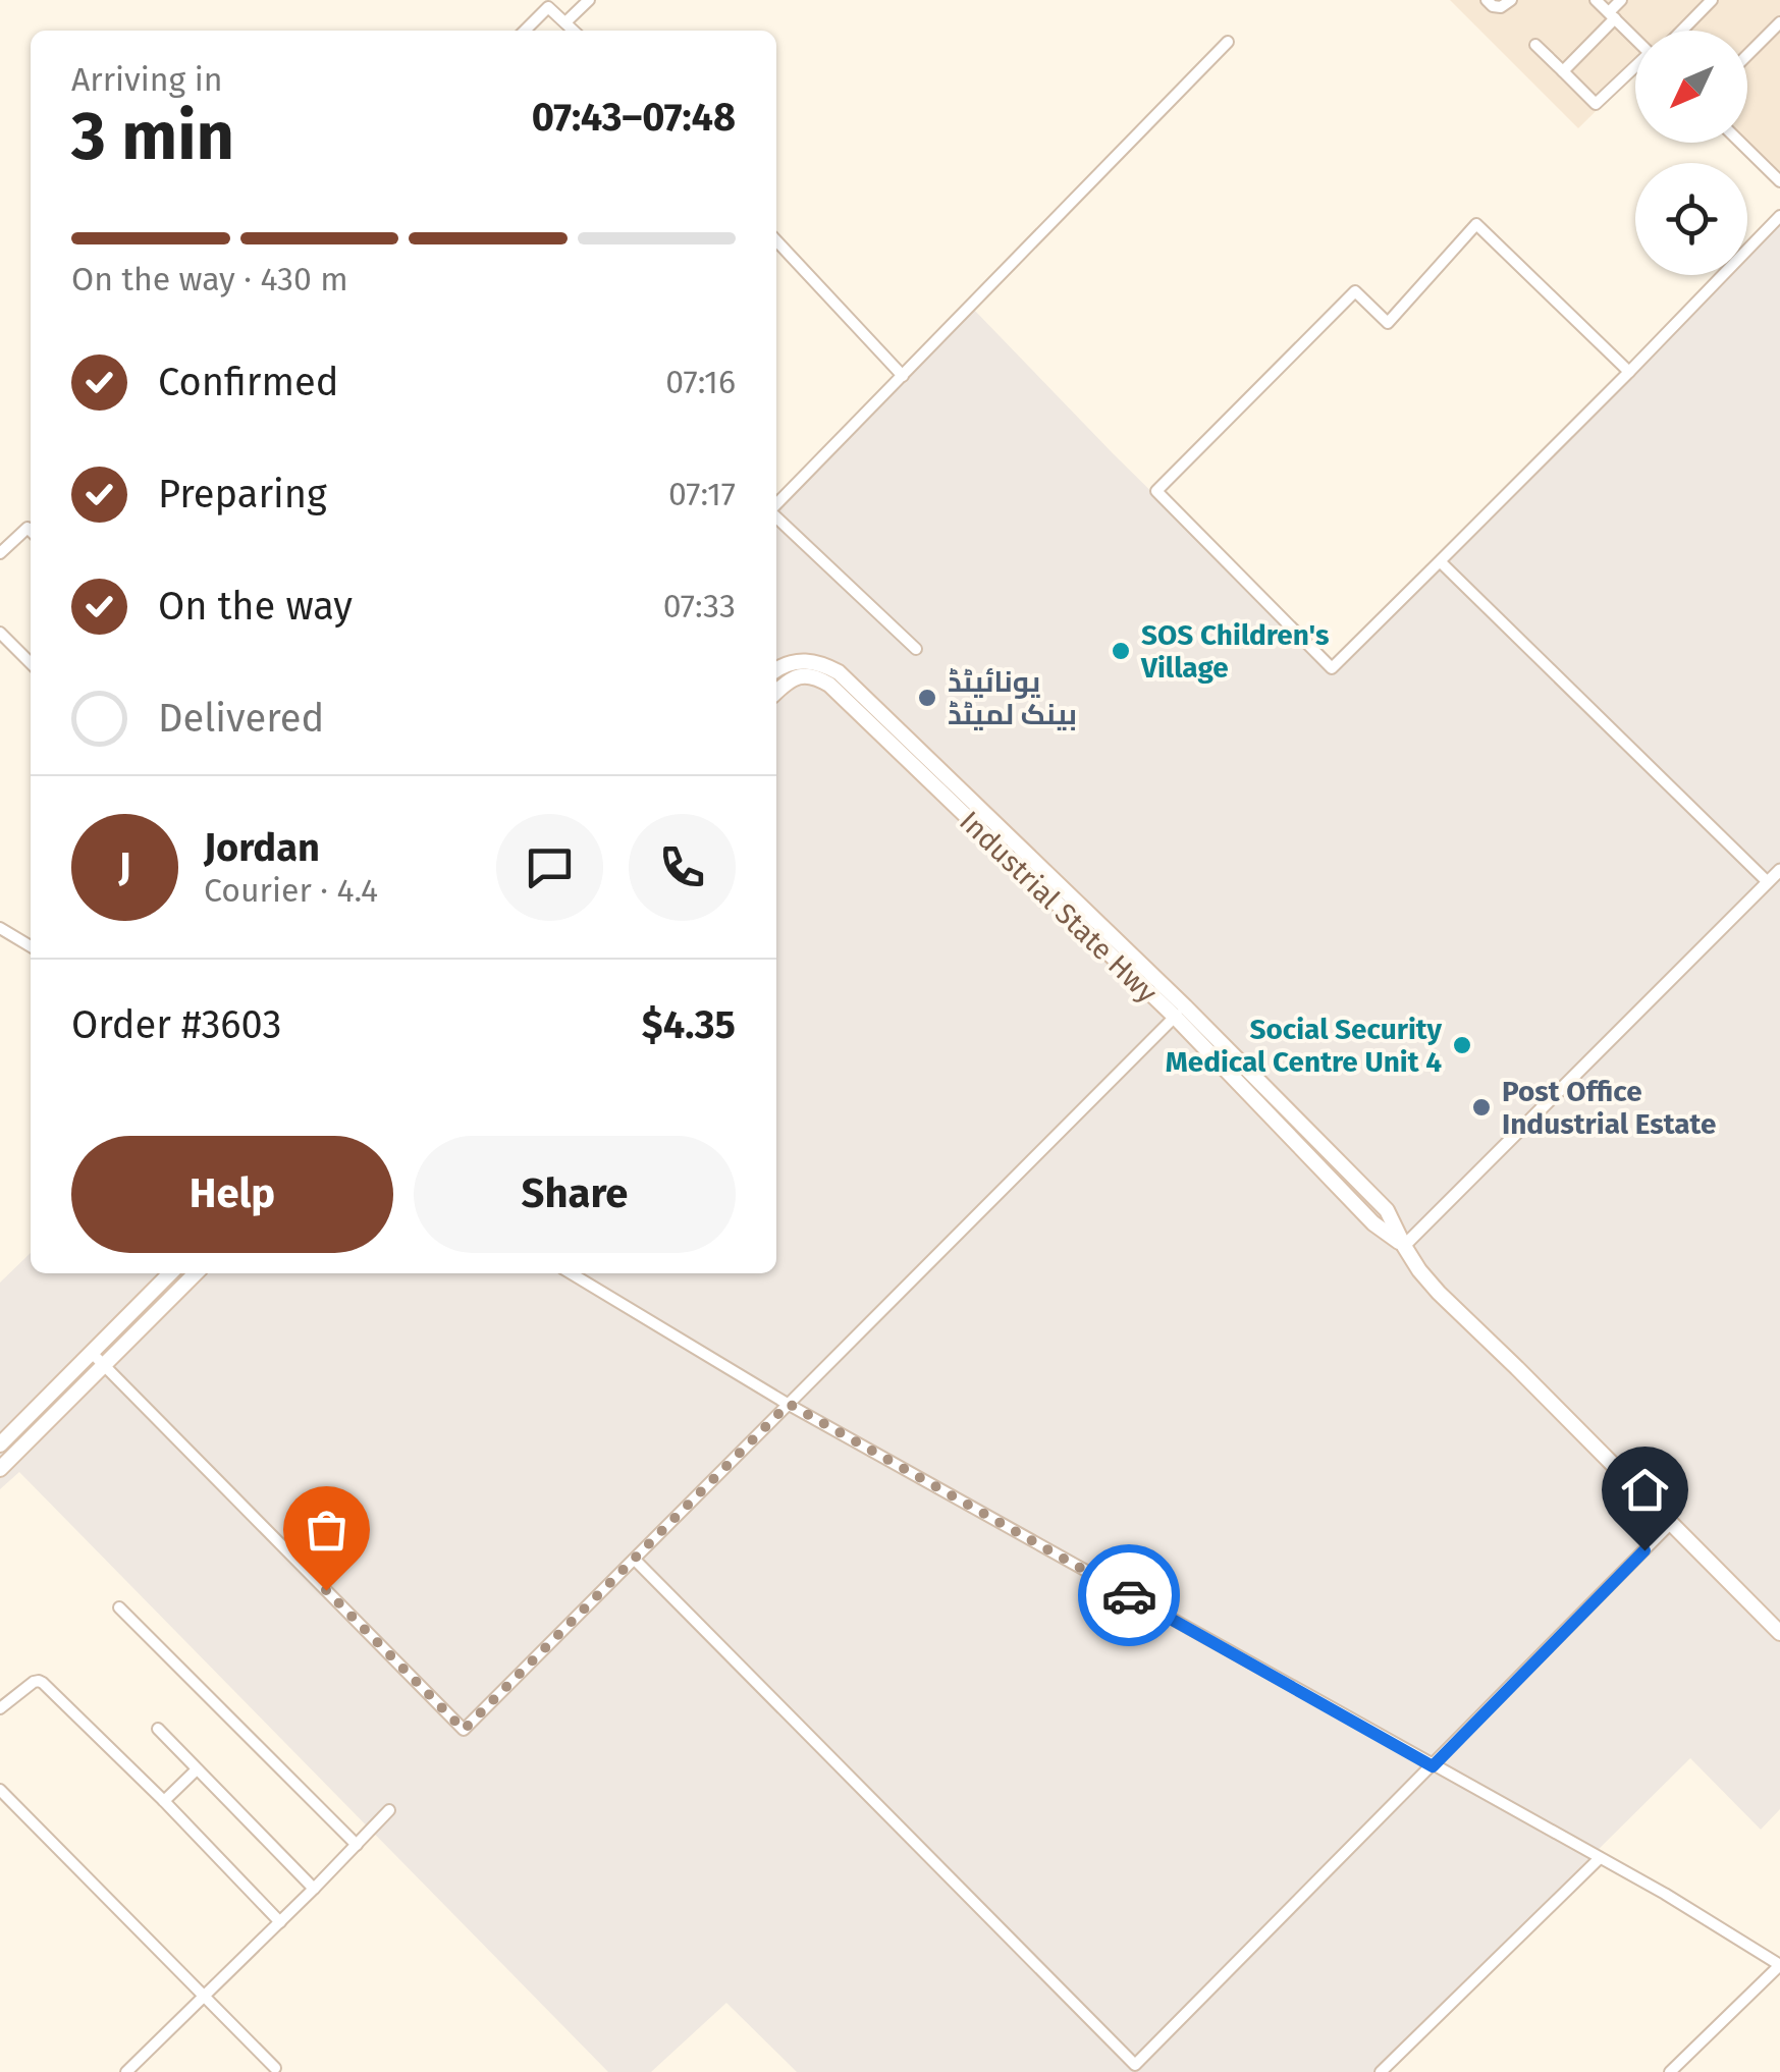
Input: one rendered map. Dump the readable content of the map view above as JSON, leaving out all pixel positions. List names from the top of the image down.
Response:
{
  "streets": {
    "main road": ["Industrial State Hwy"]
  },
  "places": [
    "SOS Children's Village",
    "یونائیٹڈ بینک لمیٹڈ",
    "Social Security Medical Centre Unit 4",
    "Post Office Industrial Estate"
  ],
  "north": "bottom left",
  "page": {
    "heading": ["3 min", "Arriving in", "07:43–07:48"],
    "panel": [
      "Jordan",
      "Courier · 4.4",
      "Order #3603",
      "$4.35"
    ],
    "bar": "On the way · 430 m",
    "list": [
      ["Confirmed", "07:16"],
      ["Preparing", "07:17"],
      ["On the way", "07:33"],
      "Delivered"
    ],
    "round": "J",
    "buttons": ["Help", "Share"]
  }
}
